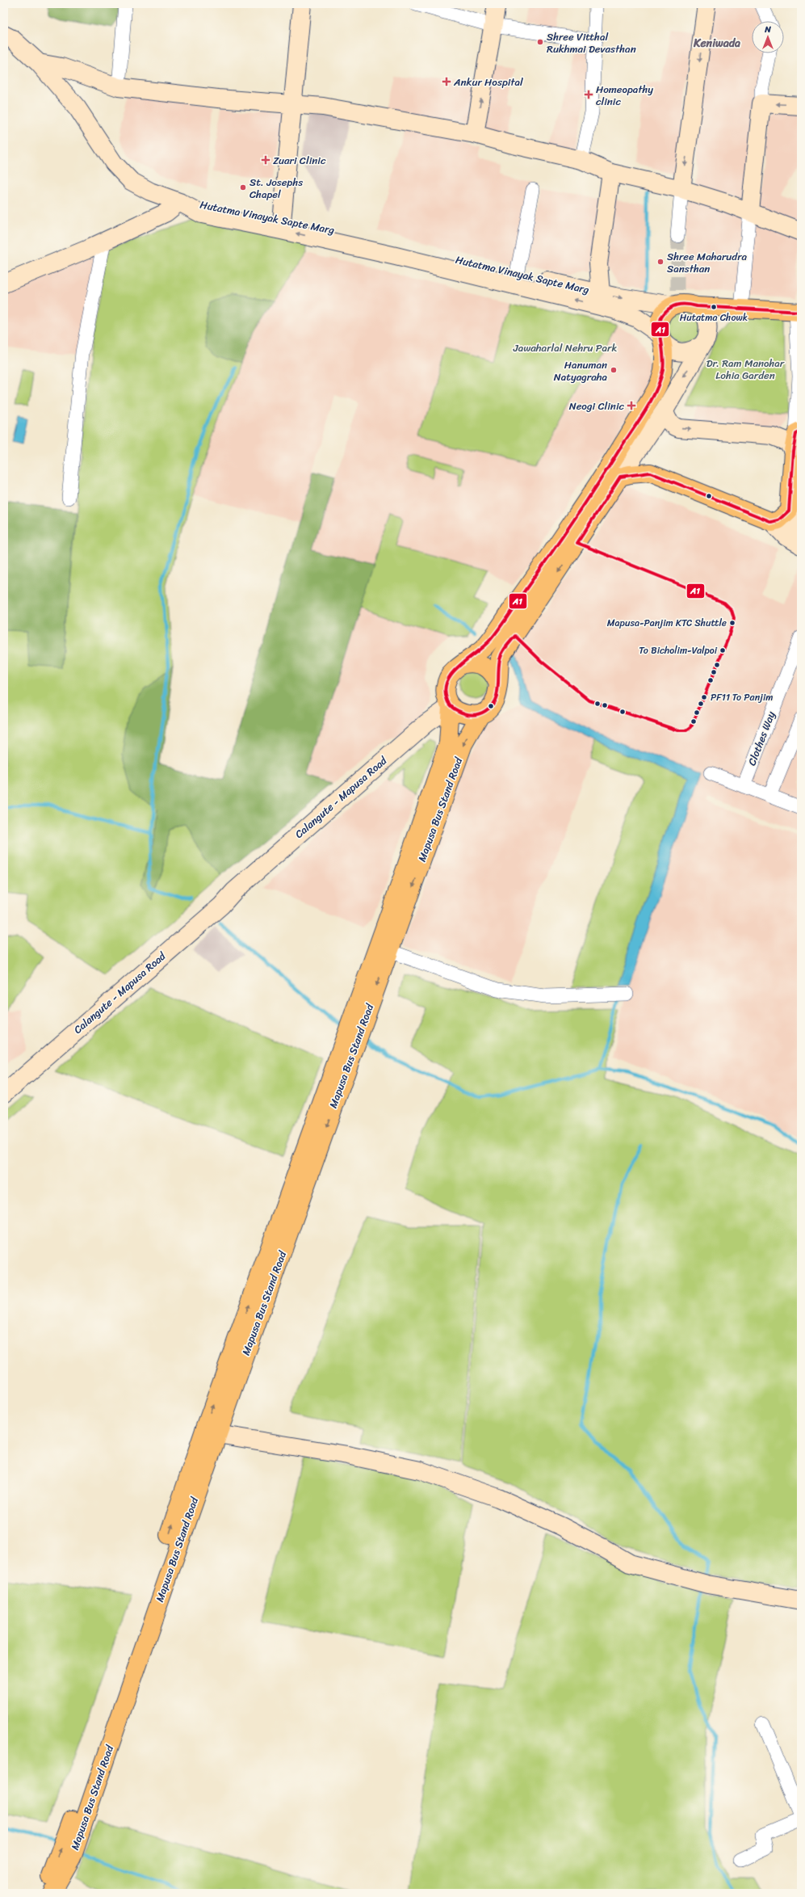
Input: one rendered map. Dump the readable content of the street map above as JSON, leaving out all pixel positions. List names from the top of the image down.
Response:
{
  "streets": {
    "main road": ["Hutatma Vinayak Sapte Marg", "Calangute - Mapusa Road", "Mapusa Bus Stand Road"],
    "street": ["Clothes Way"]
  },
  "crossings": [
    ["Calangute - Mapusa Road", "Mapusa Bus Stand Road"]
  ],
  "districts": ["Keniwada"],
  "parks": ["Jawaharlal Nehru Park", "Dr. Ram Manohar Lohia Garden"],
  "places": {
    "other": [
      "Shree Vitthal Rukhmai Devasthan",
      "St. Josephs Chapel",
      "Shree Maharudra Sansthan",
      "Hutatma Chowk",
      "Hanuman Natyagraha",
      "Mapusa-Panjim KTC Shuttle",
      "To Bicholim-Valpoi",
      "PF11 To Panjim"
    ],
    "health": [
      "Ankur Hospital",
      "Homeopathy clinic",
      "Zuari Clinic",
      "Neogi Clinic"
    ]
  },
  "lines": ["transit line A1"],
  "north": "top"
}
